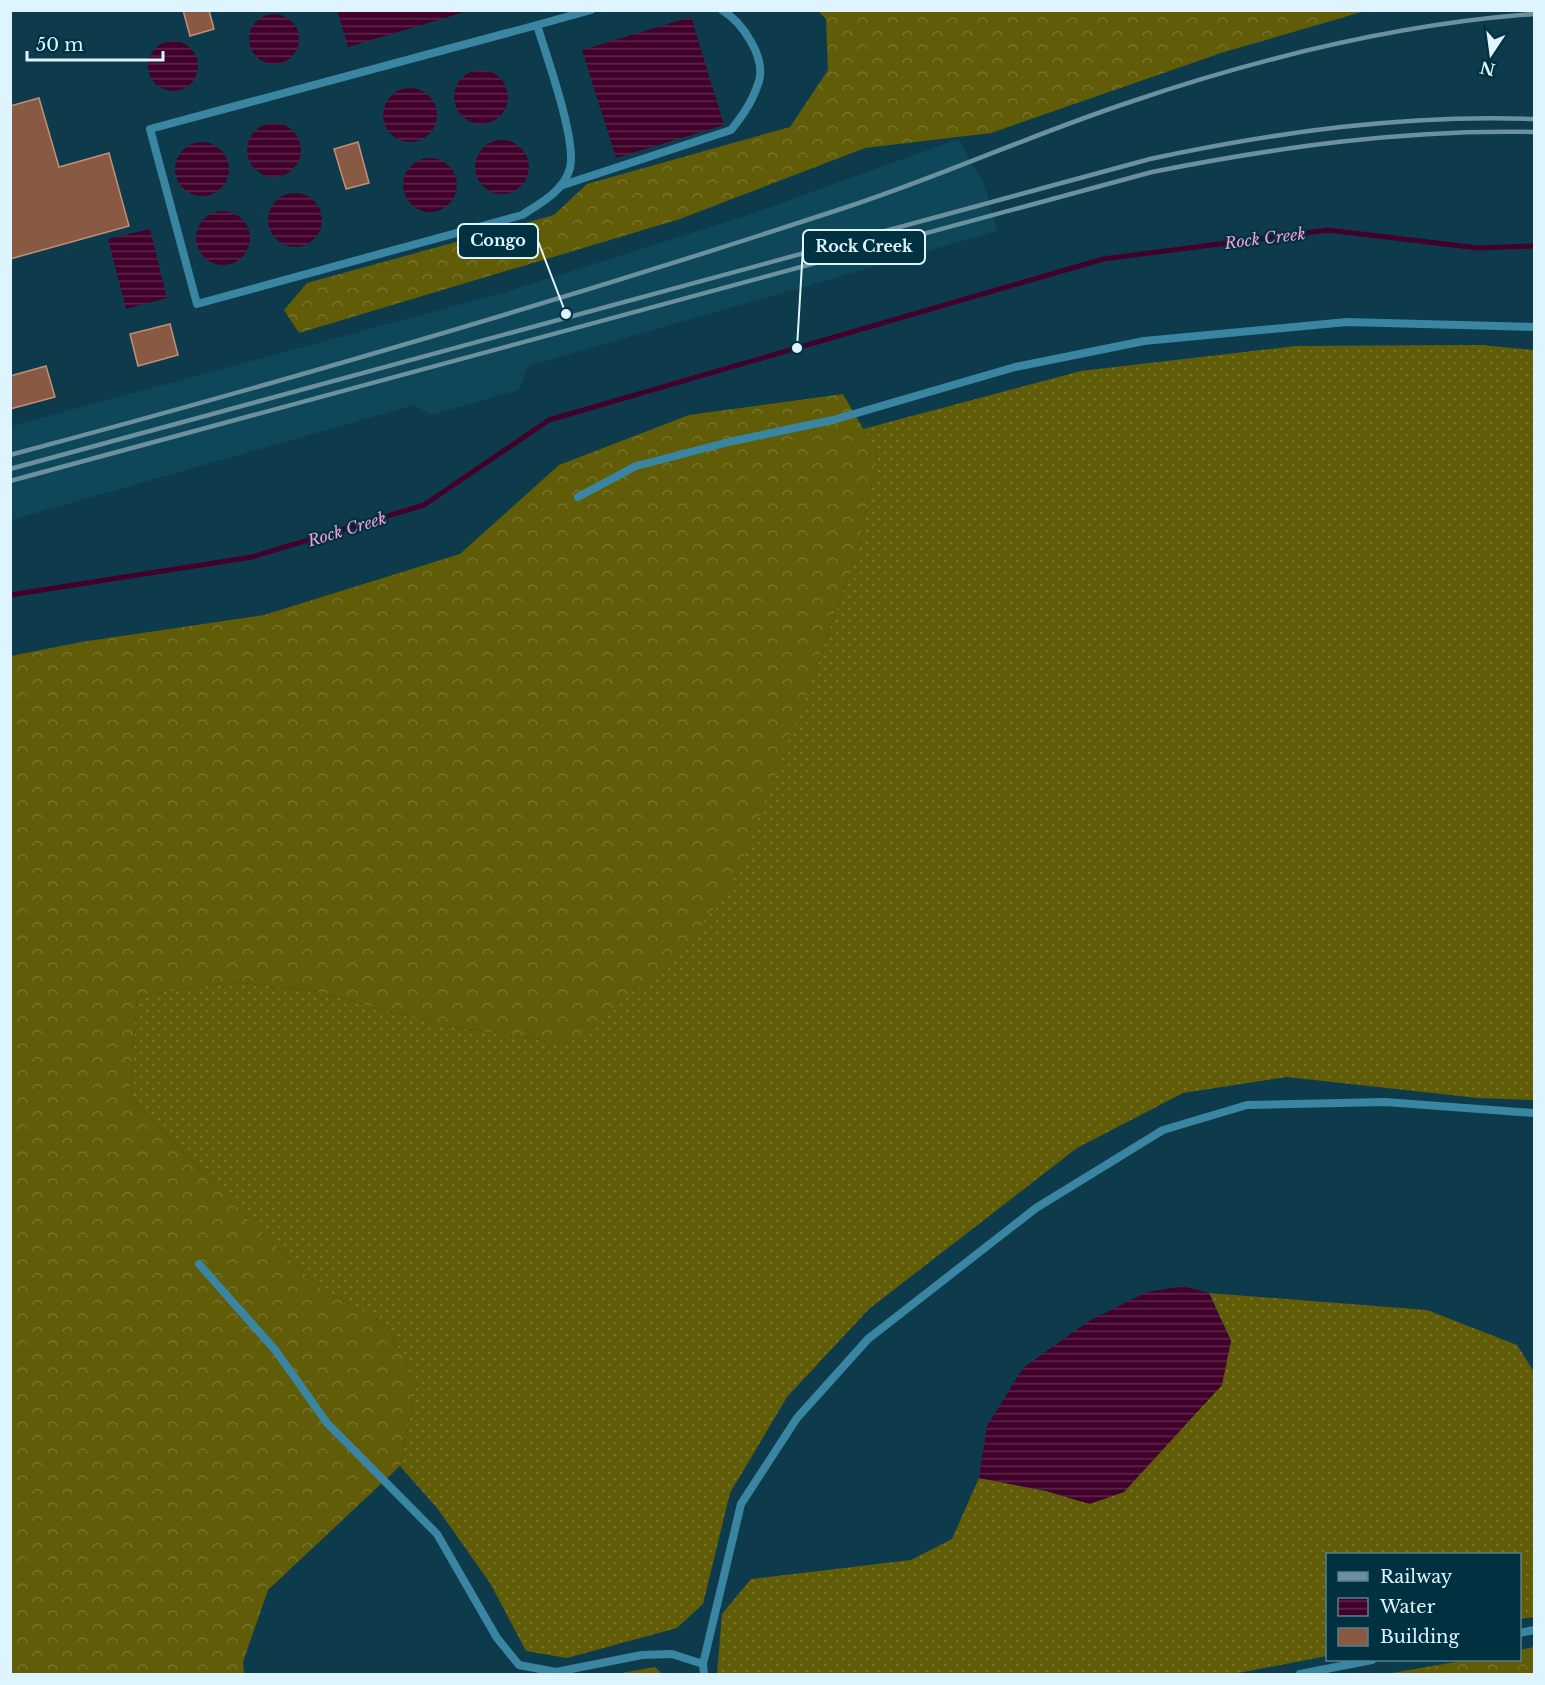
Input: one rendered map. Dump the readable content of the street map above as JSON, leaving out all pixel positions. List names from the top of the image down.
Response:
{
  "water": ["Rock Creek"],
  "places": ["Congo", "Rock Creek"],
  "legend": ["Railway", "Water", "Building"],
  "scale_bar": "50 m",
  "north": "bottom"
}
